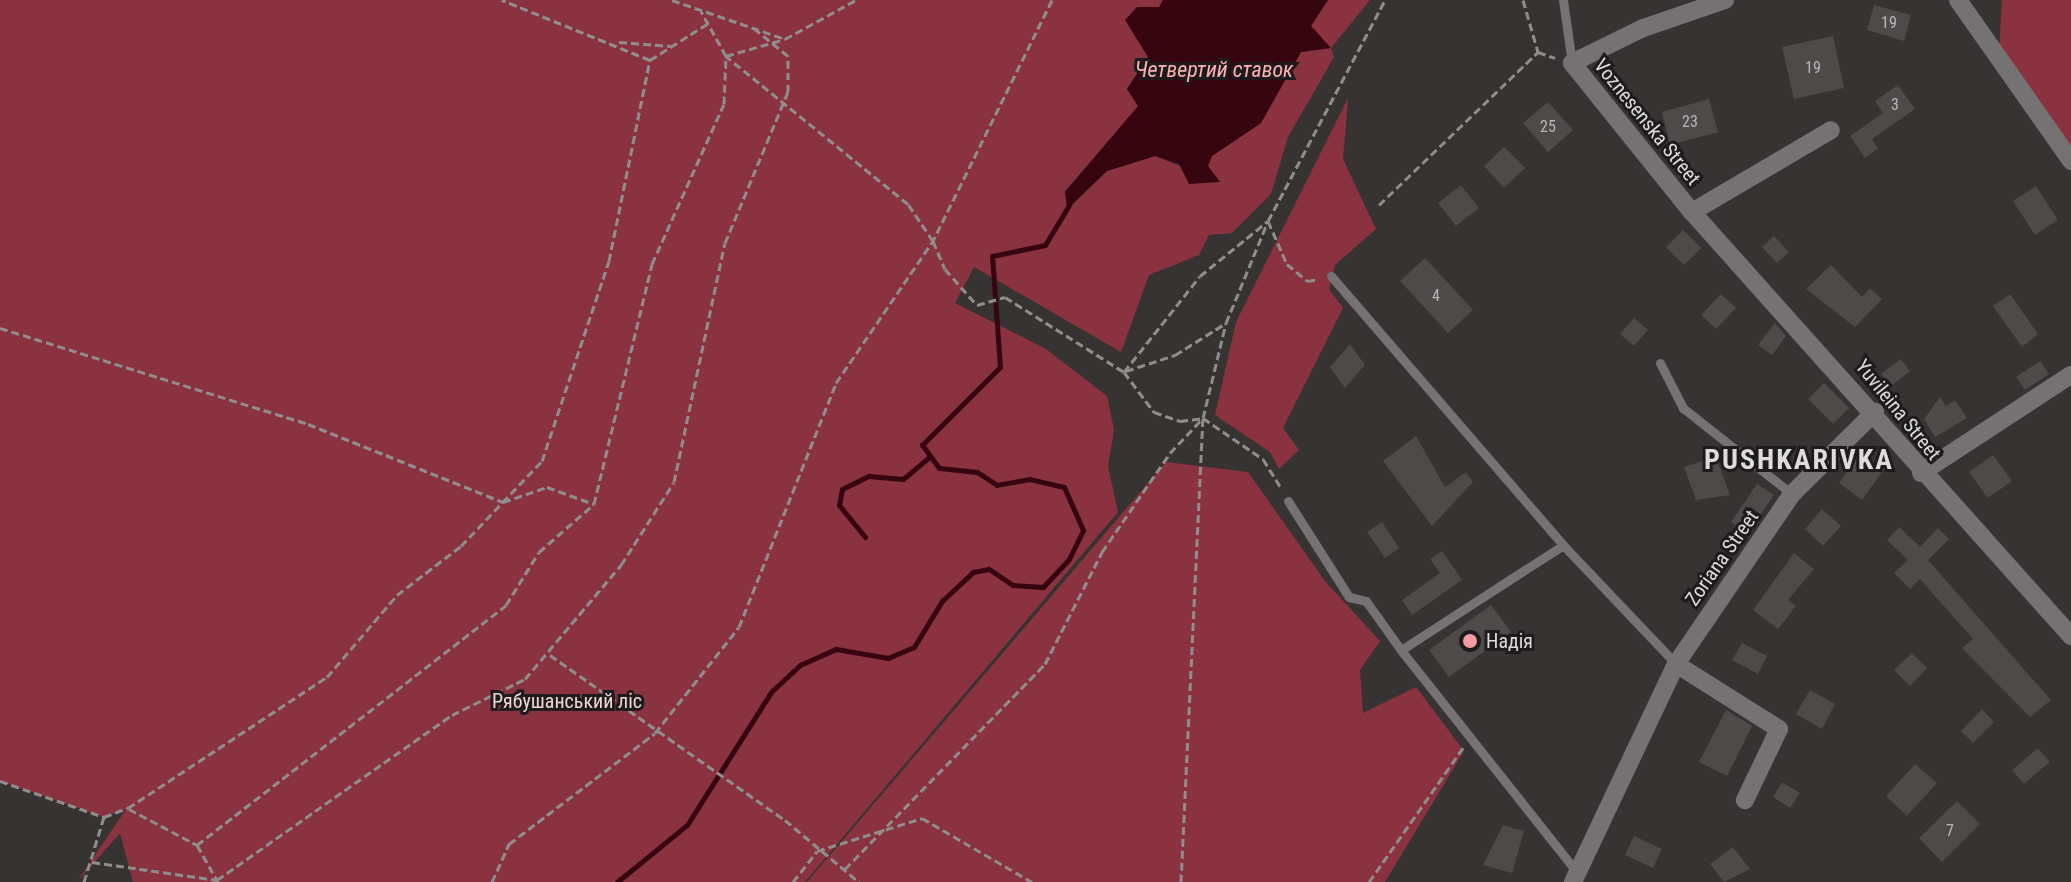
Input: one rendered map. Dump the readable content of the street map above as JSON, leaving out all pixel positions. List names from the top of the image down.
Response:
{
  "streets": {
    "street": ["Voznesenska Street", "Yuvileina Street", "Zoriana Street"]
  },
  "crossings": [
    ["Voznesenska Street", "Yuvileina Street"],
    ["Yuvileina Street", "Zoriana Street"]
  ],
  "districts": ["PUSHKARIVKA"],
  "water": ["Четвертий ставок"],
  "parks": ["Рябушанський ліс"],
  "places": ["Надія"],
  "house_numbers": [
    "19",
    "19",
    "3",
    "23",
    "25",
    "4",
    "7"
  ]
}
